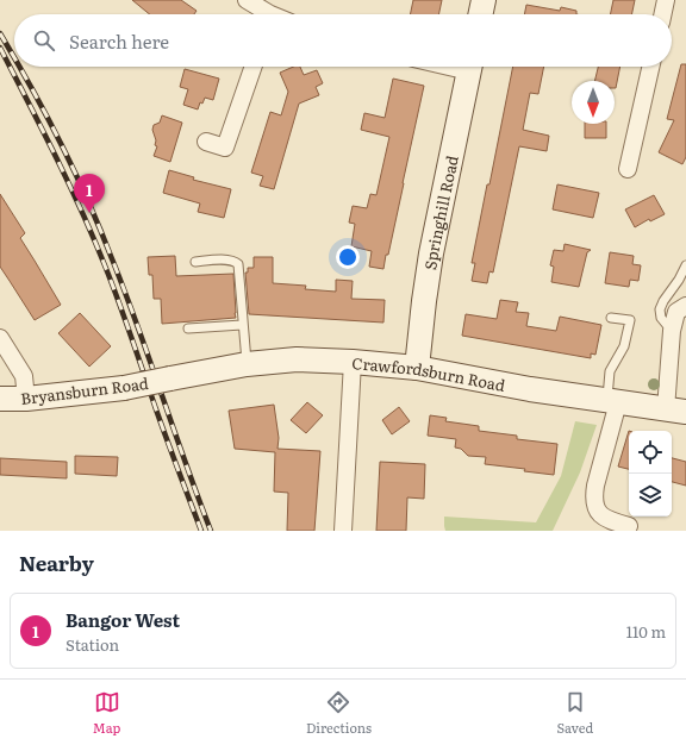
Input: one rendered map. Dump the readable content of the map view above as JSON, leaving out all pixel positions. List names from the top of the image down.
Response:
{
  "streets": {
    "main road": ["Springhill Road", "Crawfordsburn Road", "Bryansburn Road"]
  },
  "crossings": [
    ["Springhill Road", "Crawfordsburn Road"],
    ["Crawfordsburn Road", "Bryansburn Road"]
  ],
  "north": "bottom",
  "page": {
    "search": "Search here",
    "pins": "1",
    "heading": "Nearby",
    "list": [
      {
        "mark": "1",
        "name": "Bangor West",
        "note": "Station",
        "value": "110 m"
      }
    ],
    "nav": ["Map", "Directions", "Saved"]
  }
}
